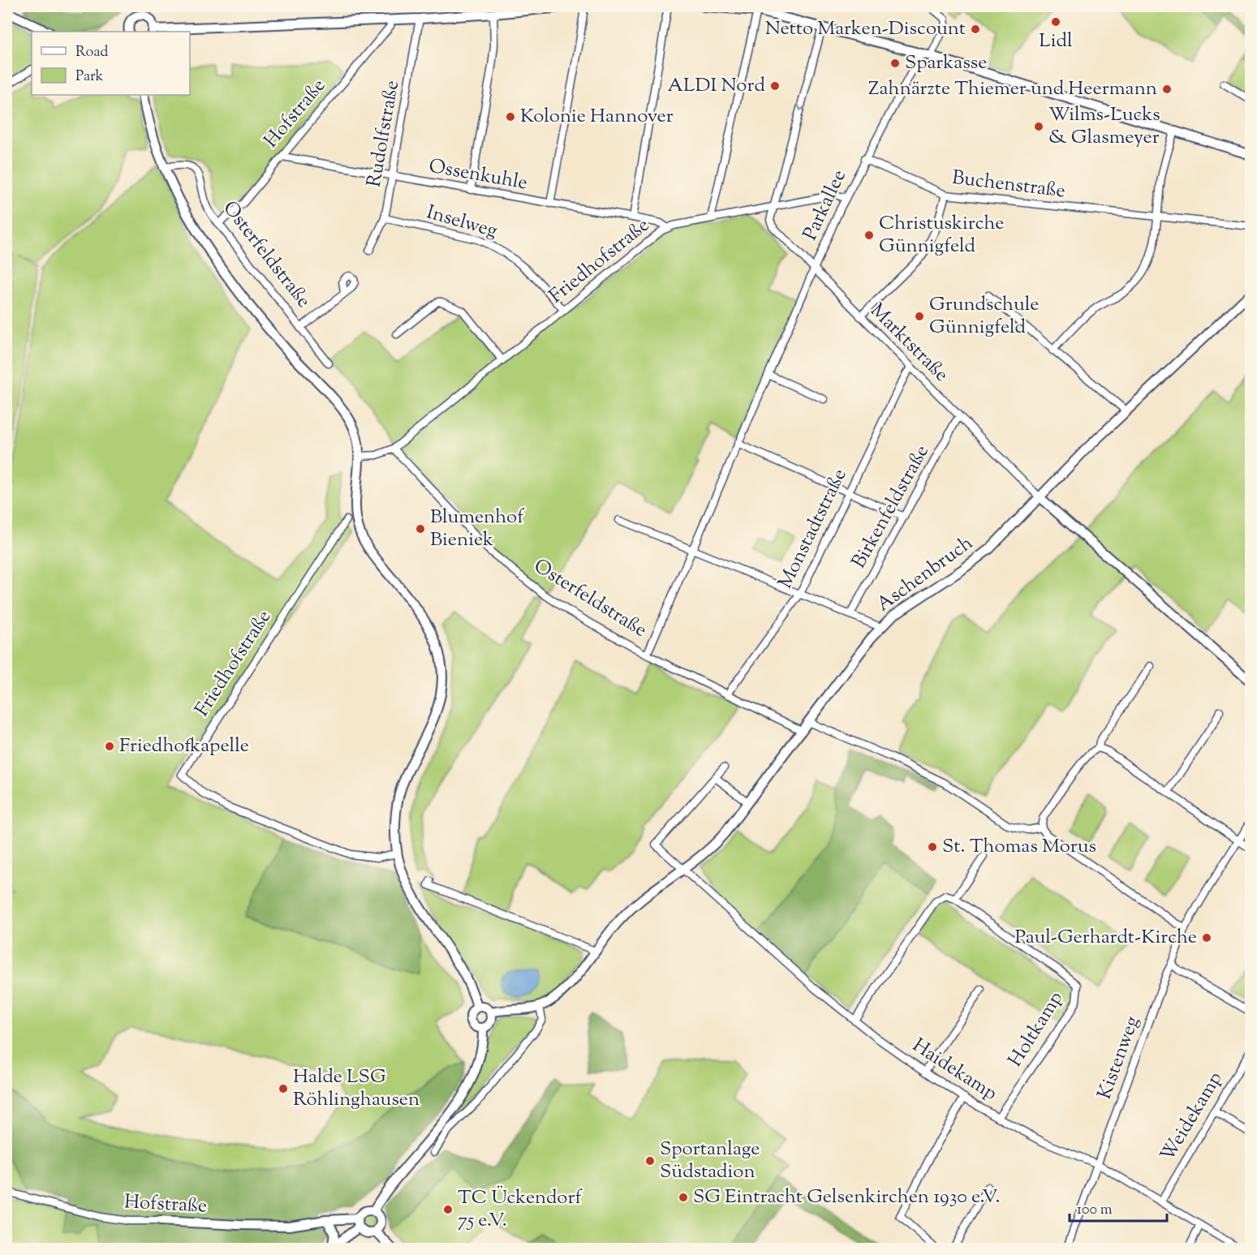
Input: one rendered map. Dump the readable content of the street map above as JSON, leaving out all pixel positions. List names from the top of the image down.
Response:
{
  "streets": {
    "street": [
      "Hofstraße",
      "Rudolfstraße",
      "Ossenkuhle",
      "Buchenstraße",
      "Parkallee",
      "Inselweg",
      "Osterfeldstraße",
      "Friedhofstraße",
      "Marktstraße",
      "Birkenfeldstraße",
      "Monstadtstraße",
      "Aschenbruch",
      "Holtkamp",
      "Kistenweg",
      "Haidekamp",
      "Weidekamp"
    ]
  },
  "crossings": [
    ["Hofstraße", "Ossenkuhle"],
    ["Hofstraße", "Osterfeldstraße"],
    ["Rudolfstraße", "Ossenkuhle"],
    ["Rudolfstraße", "Inselweg"],
    ["Ossenkuhle", "Friedhofstraße"],
    ["Buchenstraße", "Parkallee"],
    ["Parkallee", "Osterfeldstraße"],
    ["Parkallee", "Friedhofstraße"],
    ["Parkallee", "Marktstraße"],
    ["Inselweg", "Friedhofstraße"],
    ["Osterfeldstraße", "Friedhofstraße"],
    ["Osterfeldstraße", "Monstadtstraße"],
    ["Osterfeldstraße", "Aschenbruch"],
    ["Friedhofstraße", "Marktstraße"],
    ["Marktstraße", "Birkenfeldstraße"],
    ["Marktstraße", "Monstadtstraße"],
    ["Marktstraße", "Aschenbruch"],
    ["Aschenbruch", "Haidekamp"],
    ["Holtkamp", "Haidekamp"],
    ["Kistenweg", "Haidekamp"],
    ["Haidekamp", "Weidekamp"]
  ],
  "places": [
    "Lidl",
    "Netto Marken-Discount",
    "Sparkasse",
    "ALDI Nord",
    "Zahnärzte Thiemer und Heermann",
    "Kolonie Hannover",
    "Wilms-Lucks & Glasmeyer",
    "Christuskirche Günnigfeld",
    "Grundschule Günnigfeld",
    "Blumenhof Bieniek",
    "Friedhofkapelle",
    "St. Thomas Morus",
    "Paul-Gerhardt-Kirche",
    "Halde LSG Röhlinghausen",
    "Sportanlage Südstadion",
    "SG Eintracht Gelsenkirchen 1930 e.V.",
    "TC Ückendorf 75 e.V."
  ],
  "legend": ["Road", "Park"],
  "scale_bar": "100 m"
}
